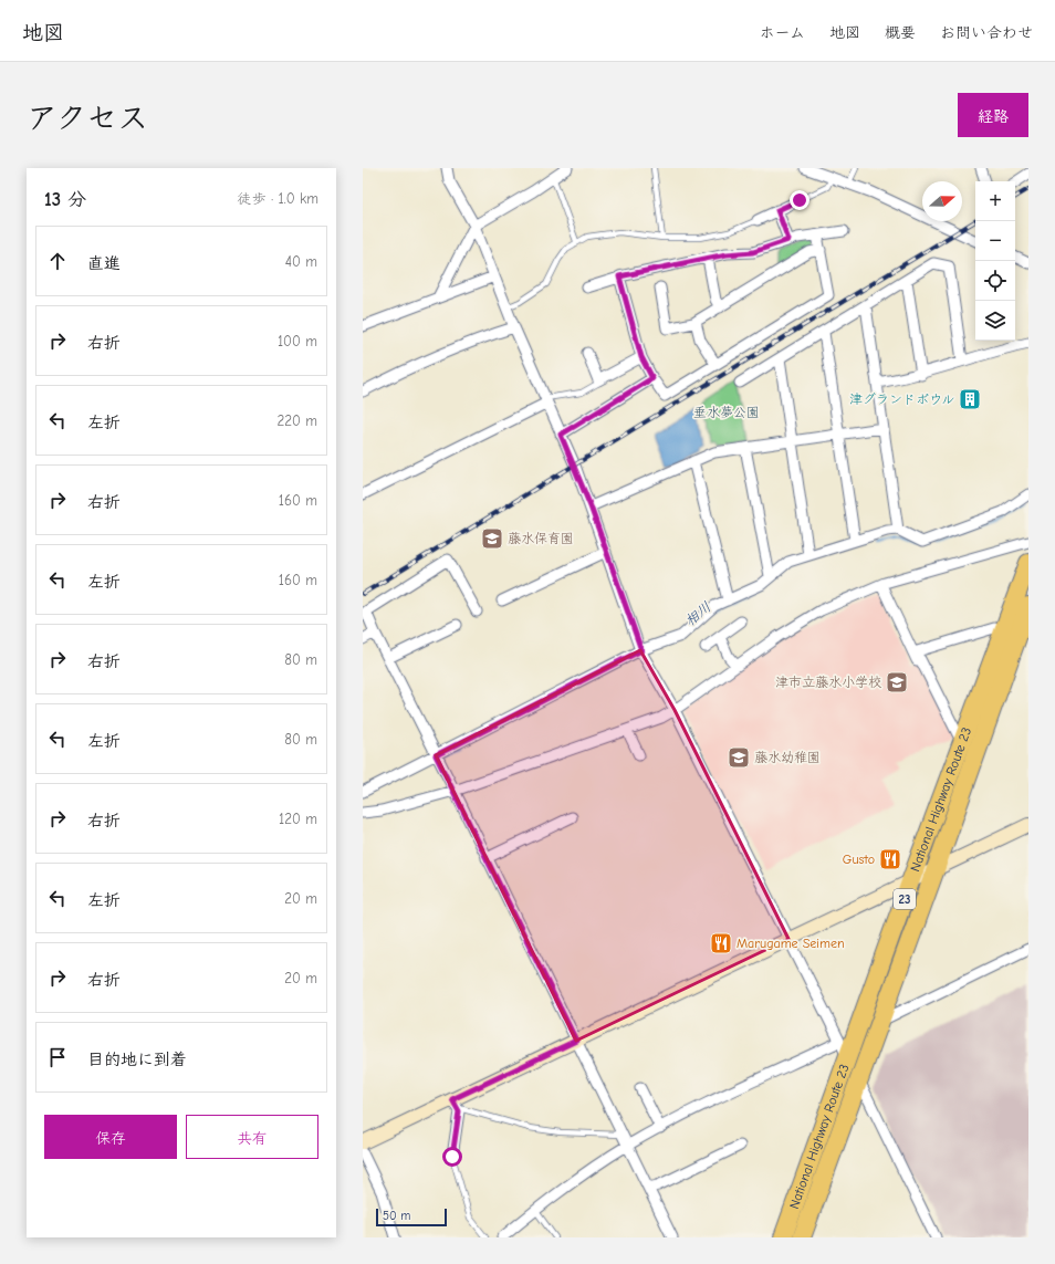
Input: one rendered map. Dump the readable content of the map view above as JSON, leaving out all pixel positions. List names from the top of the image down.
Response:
{
  "streets": {
    "highway": ["National Highway Route 23", "23"]
  },
  "water": ["相川"],
  "parks": ["垂水夢公園"],
  "places": {
    "building": ["津グランドボウル"],
    "school or university": ["藤水保育園", "津市立藤水小学校", "藤水幼稚園"],
    "restaurant": ["Gusto", "Marugame Seimen"]
  },
  "scale_bar": "50 m",
  "north": "right",
  "page": {
    "header": "地図",
    "nav": [
      "ホーム",
      "地図",
      "概要",
      "お問い合わせ"
    ],
    "title": "アクセス",
    "buttons": [
      "経路",
      ["保存", "共有"]
    ],
    "heading": ["13 分", "徒歩 · 1.0 km"],
    "map_buttons": ["+", "−"],
    "list": [
      ["直進", "40 m"],
      ["右折", "100 m"],
      ["左折", "220 m"],
      ["右折", "160 m"],
      ["左折", "160 m"],
      ["右折", "80 m"],
      ["左折", "80 m"],
      ["右折", "120 m"],
      ["左折", "20 m"],
      ["右折", "20 m"],
      "目的地に到着"
    ],
    "scale": "50 m"
  }
}
